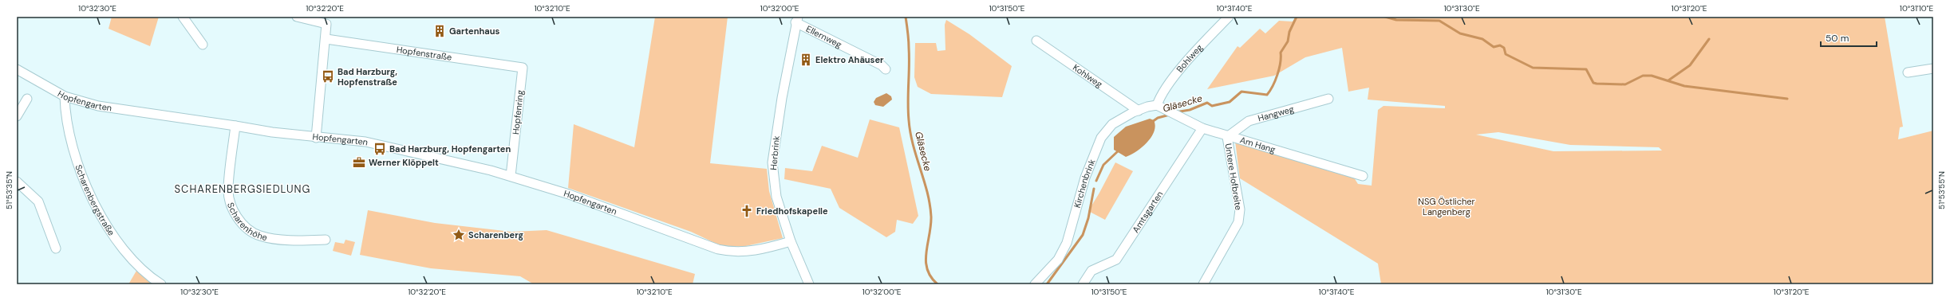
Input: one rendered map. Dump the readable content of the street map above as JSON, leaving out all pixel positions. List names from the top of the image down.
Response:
{
  "streets": {
    "street": [
      "Ellernweg",
      "Hopfenstraße",
      "Bohlweg",
      "Kohlweg",
      "Hopfengarten",
      "Hopfenring",
      "Hangweg",
      "Am Hang",
      "Herbrink",
      "Untere Hofbreite",
      "Kirchenbrink",
      "Scharenbergstraße",
      "Amtsgarten",
      "Scharenhöhe"
    ]
  },
  "crossings": [
    ["Ellernweg", "Herbrink"],
    ["Hopfenstraße", "Hopfenring"],
    ["Bohlweg", "Am Hang"],
    ["Bohlweg", "Kirchenbrink"],
    ["Kohlweg", "Kirchenbrink"],
    ["Hopfengarten", "Hopfenring"],
    ["Hopfengarten", "Herbrink"],
    ["Hopfengarten", "Scharenbergstraße"],
    ["Hopfengarten", "Scharenhöhe"],
    ["Hangweg", "Am Hang"],
    ["Hangweg", "Untere Hofbreite"],
    ["Am Hang", "Untere Hofbreite"],
    ["Am Hang", "Kirchenbrink"],
    ["Am Hang", "Amtsgarten"]
  ],
  "districts": ["SCHARENBERGSIEDLUNG"],
  "water": ["Gläsecke"],
  "parks": ["NSG Östlicher Langenberg"],
  "places": {
    "building": ["Gartenhaus", "Elektro Ahäuser"],
    "bus stop": ["Bad Harzburg, Hopfenstraße", "Bad Harzburg, Hopfengarten"],
    "office": ["Werner Klöppelt"],
    "church": ["Friedhofskapelle"],
    "place": ["Scharenberg"]
  },
  "scale_bar": "50 m",
  "coordinates": [
    "10°32'30\"E",
    "10°32'20\"E",
    "10°32'10\"E",
    "10°32'00\"E",
    "10°31'50\"E",
    "10°31'40\"E",
    "10°31'30\"E",
    "10°31'20\"E",
    "10°31'10\"E",
    "51°53'35\"N",
    "51°53'55\"N"
  ]
}
